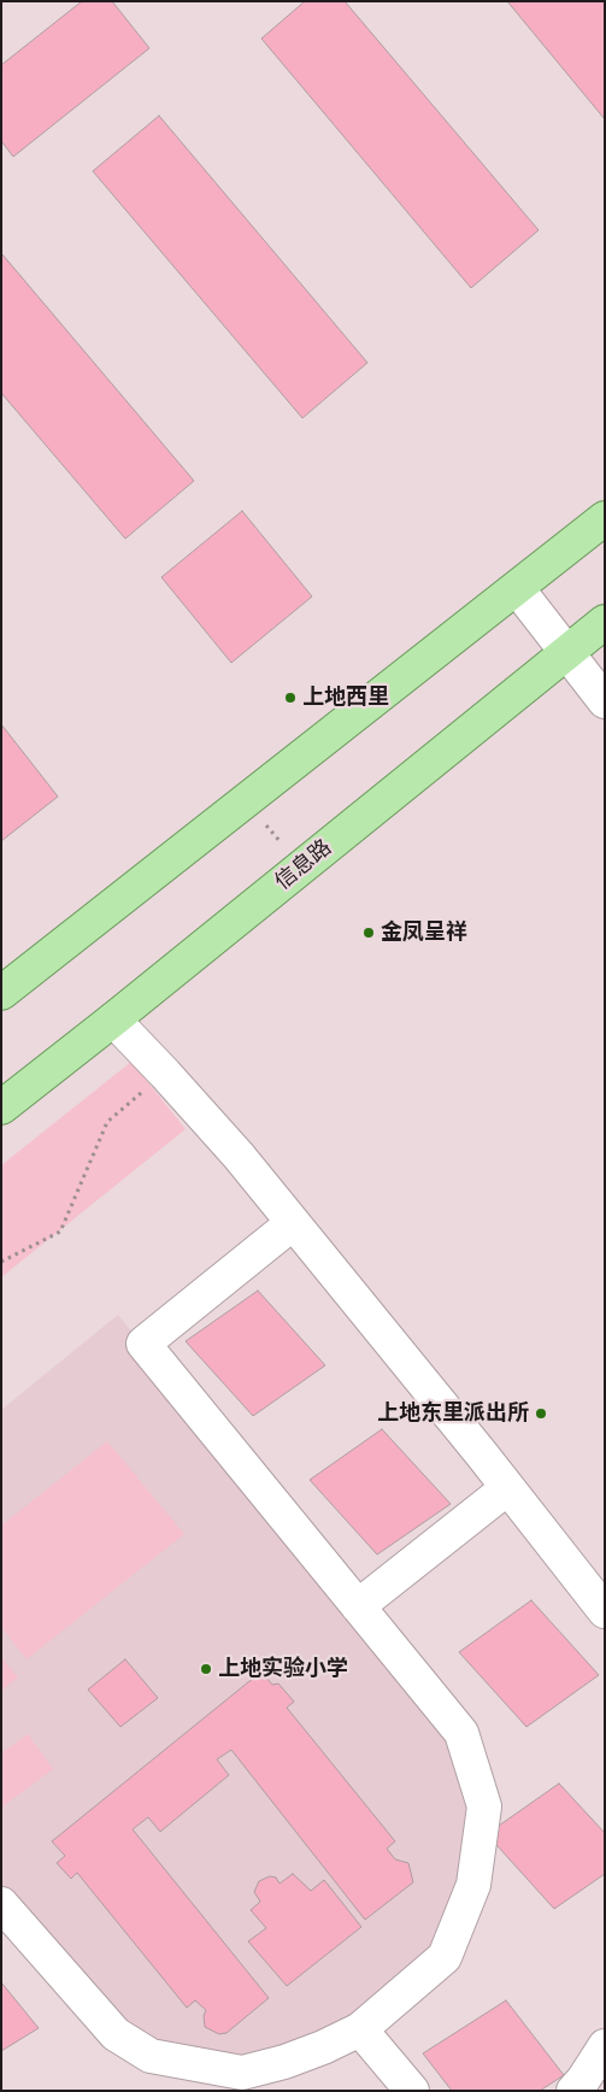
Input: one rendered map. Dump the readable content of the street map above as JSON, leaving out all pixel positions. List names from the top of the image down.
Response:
{
  "streets": {
    "main road": ["信息路"]
  },
  "places": [
    "上地西里",
    "金凤呈祥",
    "上地东里派出所",
    "上地实验小学"
  ]
}
